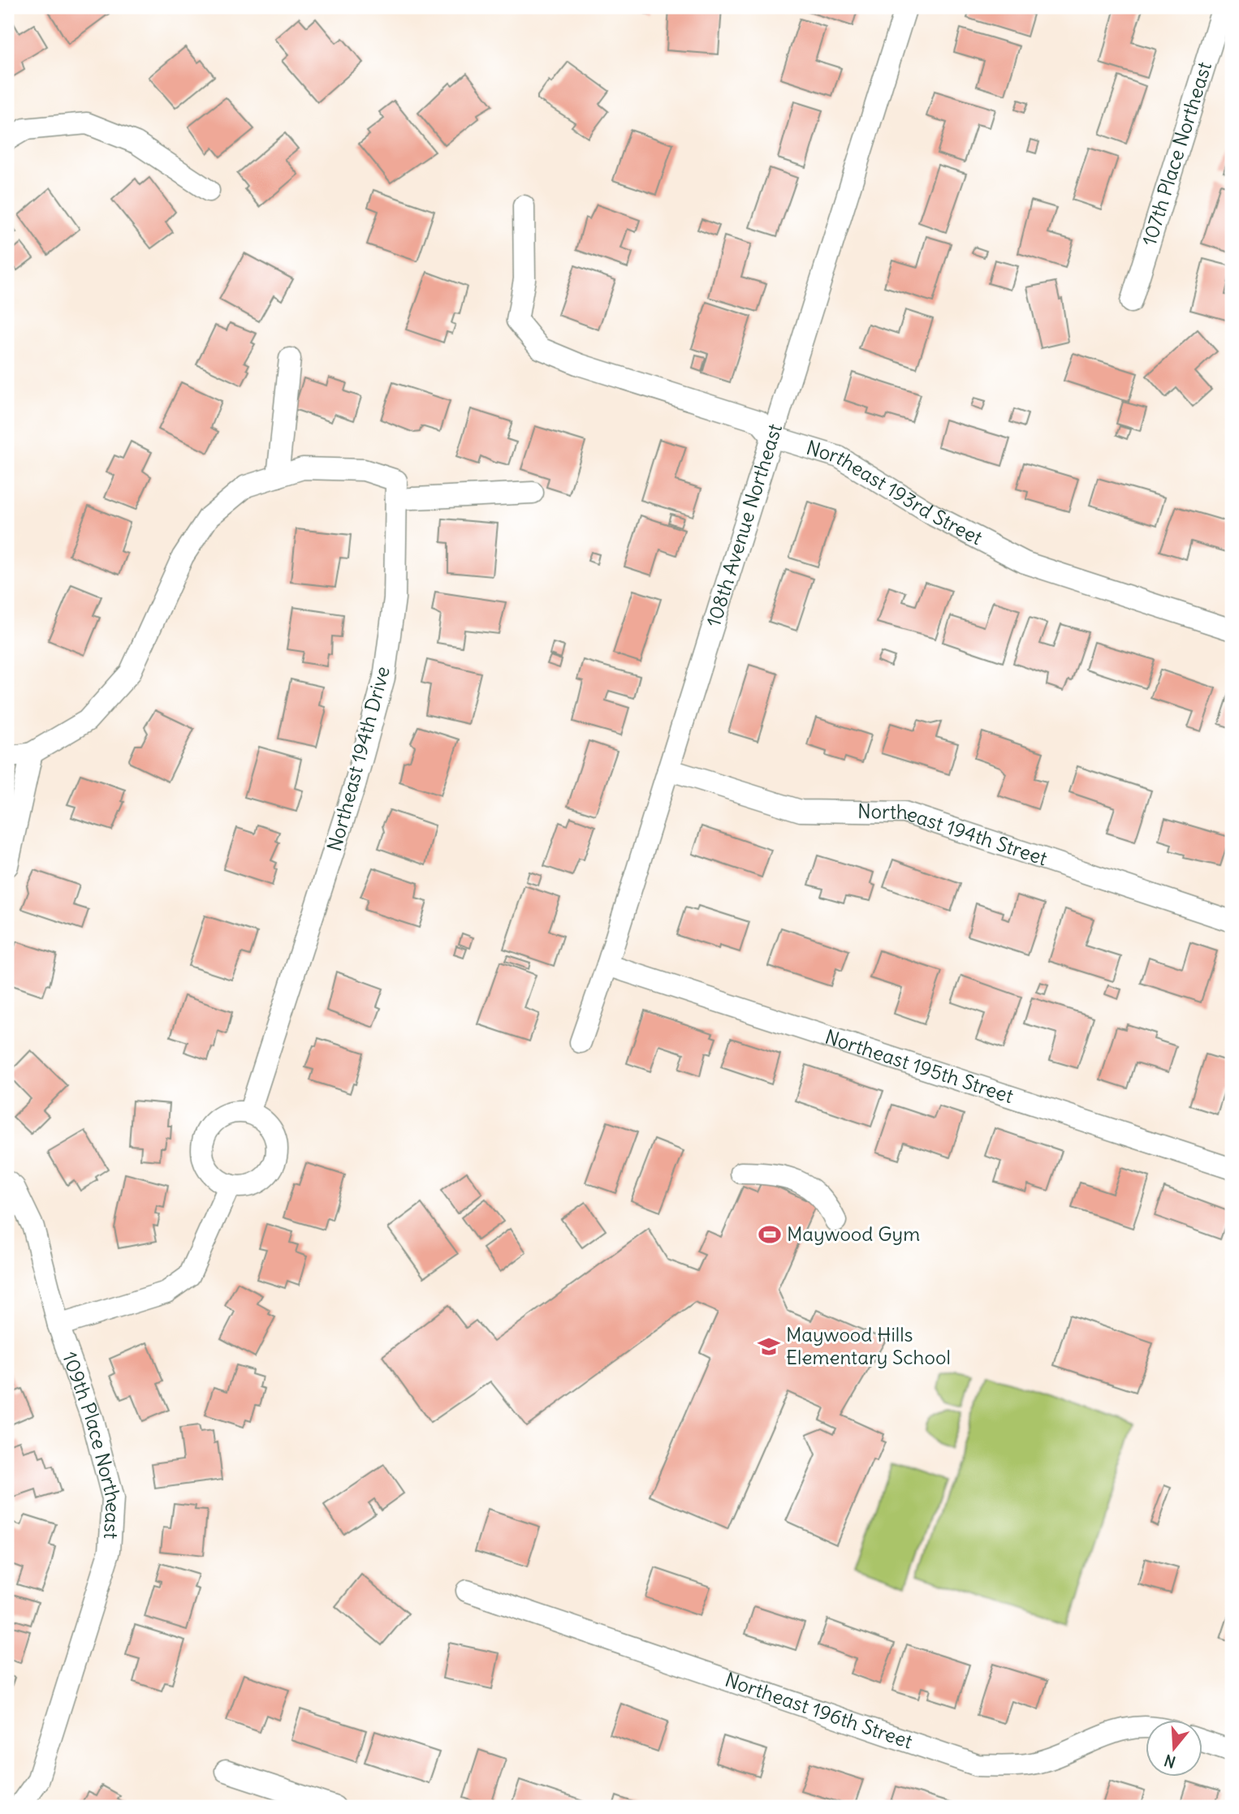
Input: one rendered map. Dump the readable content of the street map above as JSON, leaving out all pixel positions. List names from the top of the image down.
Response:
{
  "streets": {
    "street": [
      "107th Place Northeast",
      "Northeast 193rd Street",
      "108th Avenue Northeast",
      "Northeast 194th Drive",
      "Northeast 194th Street",
      "Northeast 195th Street",
      "109th Place Northeast",
      "Northeast 196th Street"
    ]
  },
  "crossings": [
    ["Northeast 193rd Street", "108th Avenue Northeast"],
    ["108th Avenue Northeast", "Northeast 194th Street"],
    ["108th Avenue Northeast", "Northeast 195th Street"]
  ],
  "places": {
    "sports": ["Maywood Gym"],
    "school or university": ["Maywood Hills Elementary School"]
  },
  "north": "bottom"
}
